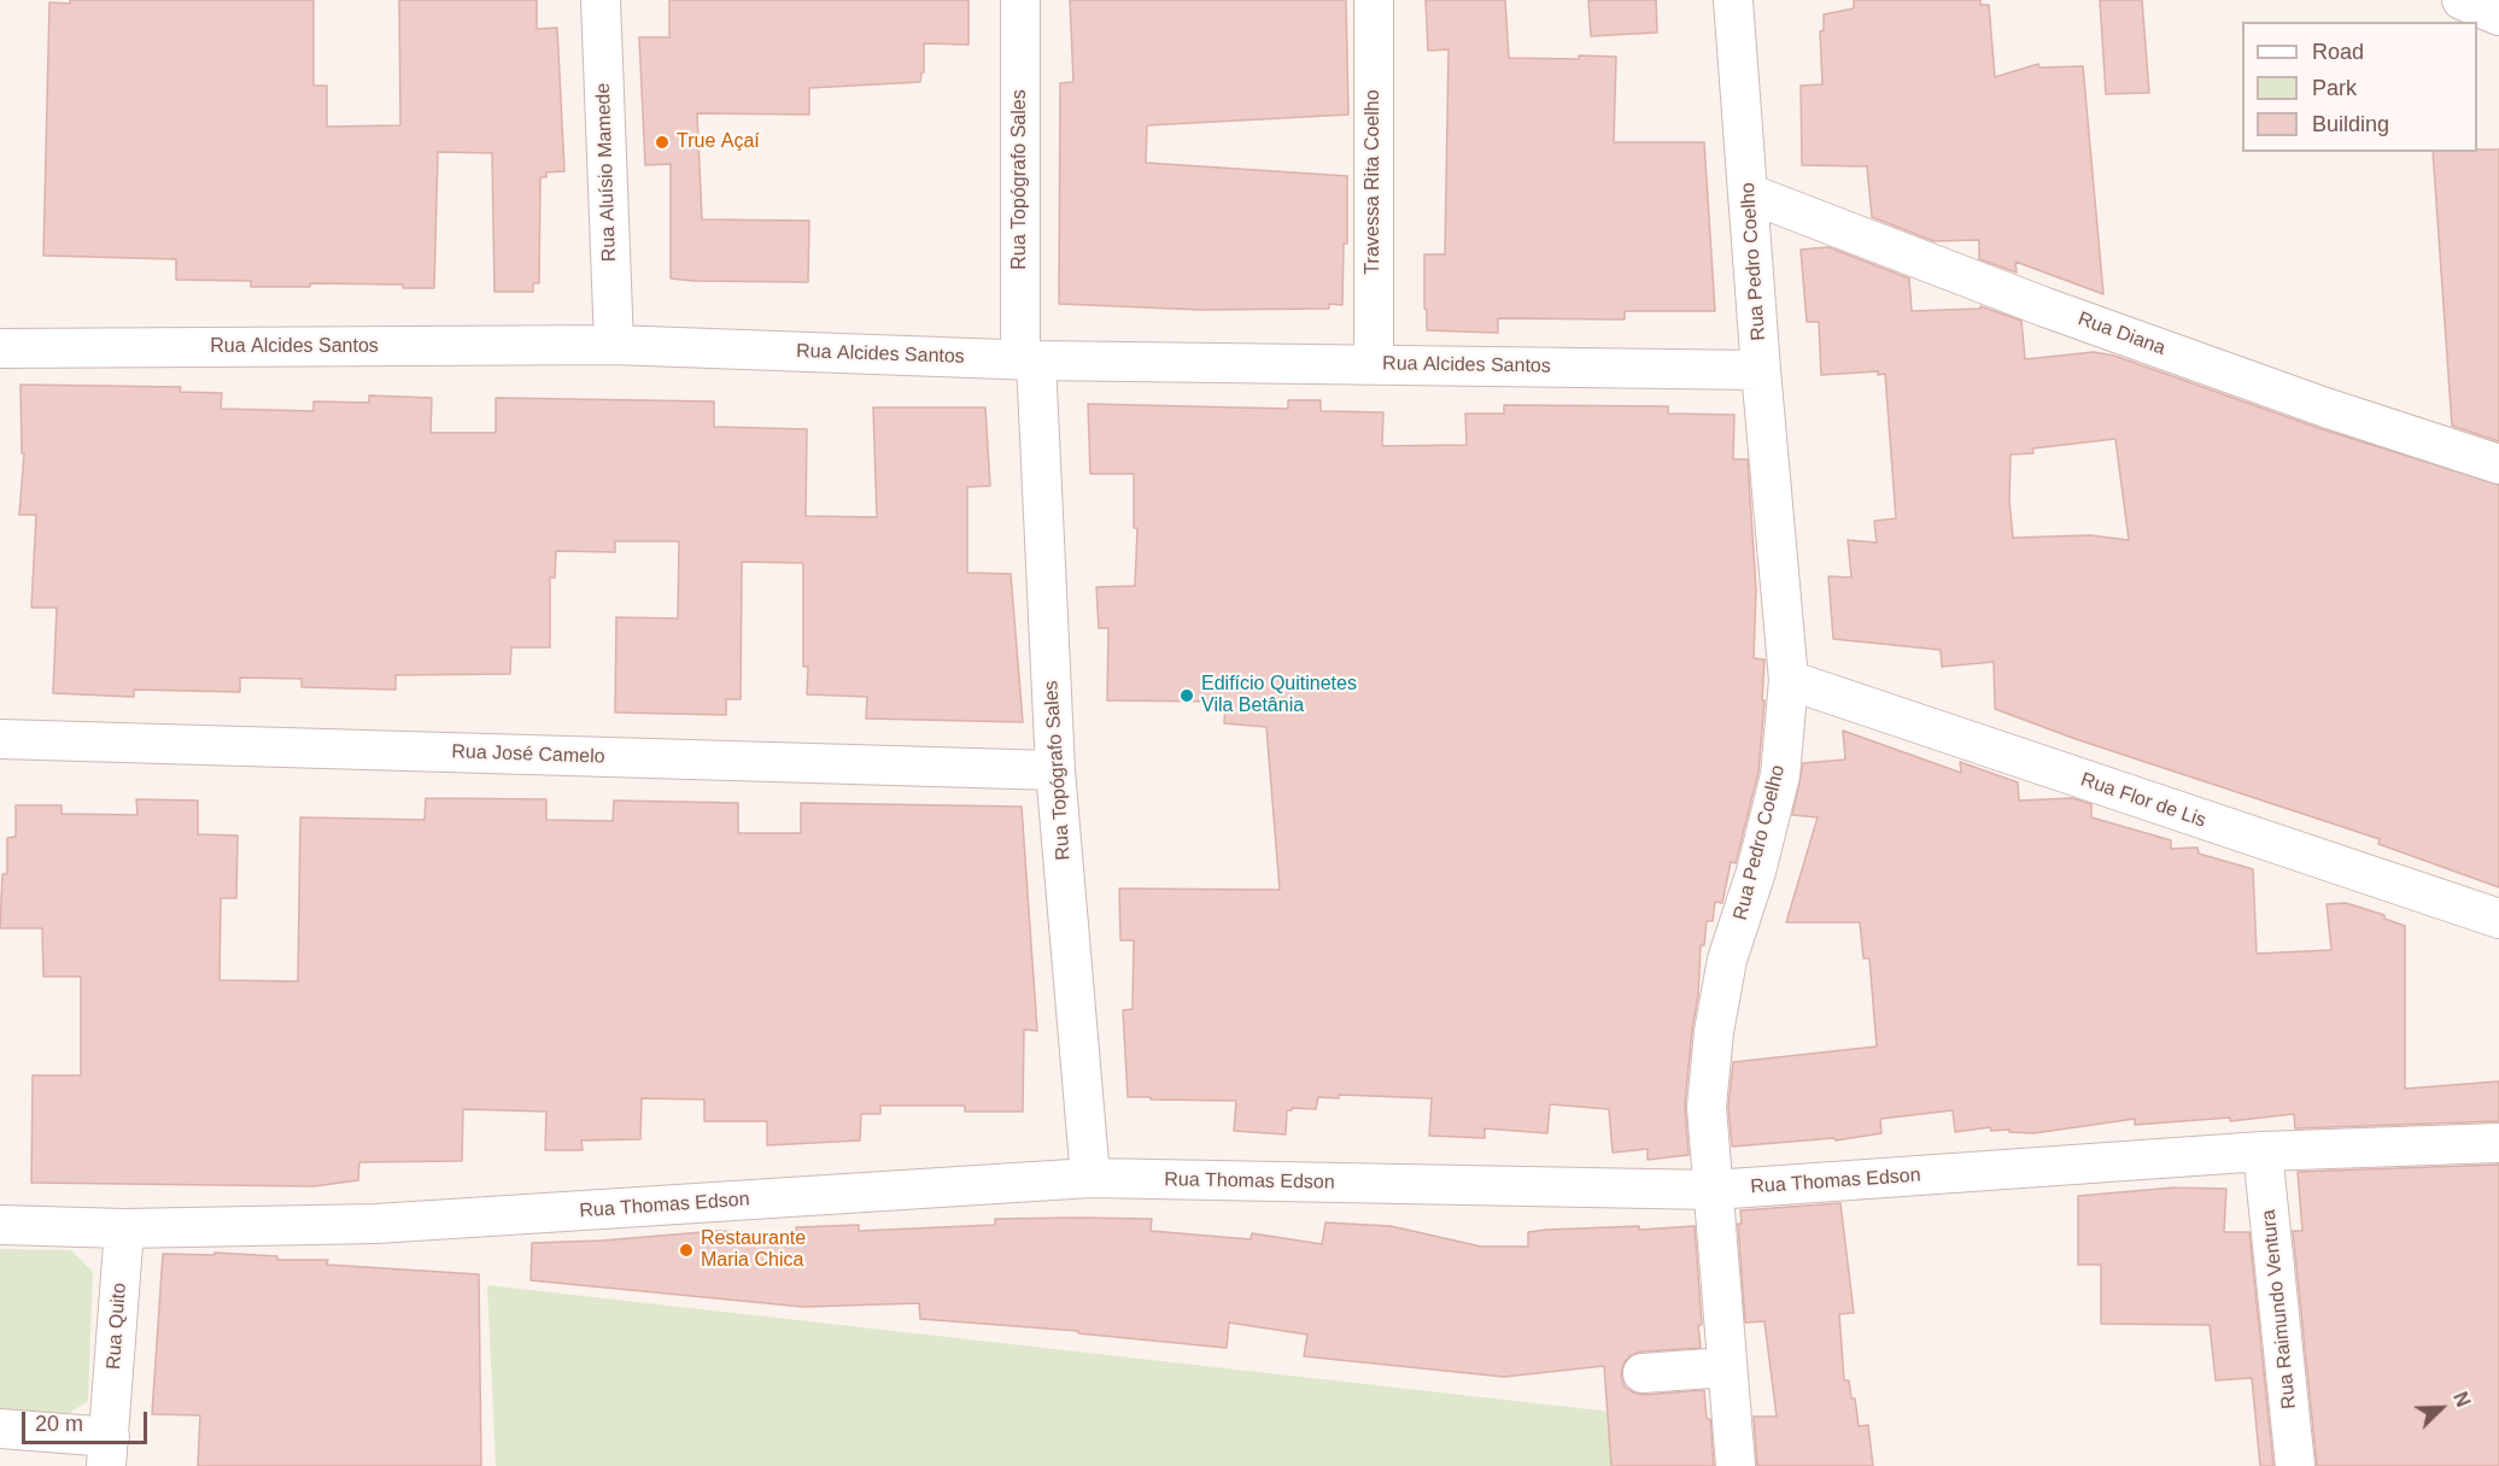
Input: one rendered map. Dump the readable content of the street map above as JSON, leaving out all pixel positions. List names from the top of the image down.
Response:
{
  "streets": {
    "street": [
      "Rua Aluísio Mamede",
      "Rua Topógrafo Sales",
      "Travessa Rita Coelho",
      "Rua Pedro Coelho",
      "Rua Diana",
      "Rua Alcides Santos",
      "Rua José Camelo",
      "Rua Flor de Lis",
      "Rua Thomas Edson",
      "Rua Raimundo Ventura",
      "Rua Quito"
    ]
  },
  "crossings": [
    ["Rua Aluísio Mamede", "Rua Alcides Santos"],
    ["Rua Topógrafo Sales", "Rua Alcides Santos"],
    ["Rua Topógrafo Sales", "Rua José Camelo"],
    ["Rua Topógrafo Sales", "Rua Thomas Edson"],
    ["Travessa Rita Coelho", "Rua Alcides Santos"],
    ["Rua Pedro Coelho", "Rua Diana"],
    ["Rua Pedro Coelho", "Rua Alcides Santos"],
    ["Rua Pedro Coelho", "Rua Flor de Lis"],
    ["Rua Pedro Coelho", "Rua Thomas Edson"],
    ["Rua Thomas Edson", "Rua Raimundo Ventura"],
    ["Rua Thomas Edson", "Rua Quito"]
  ],
  "places": ["True Açaí", "Edifício Quitinetes Vila Betânia", "Restaurante Maria Chica"],
  "legend": ["Road", "Park", "Building"],
  "scale_bar": "20 m",
  "north": "top right"
}
